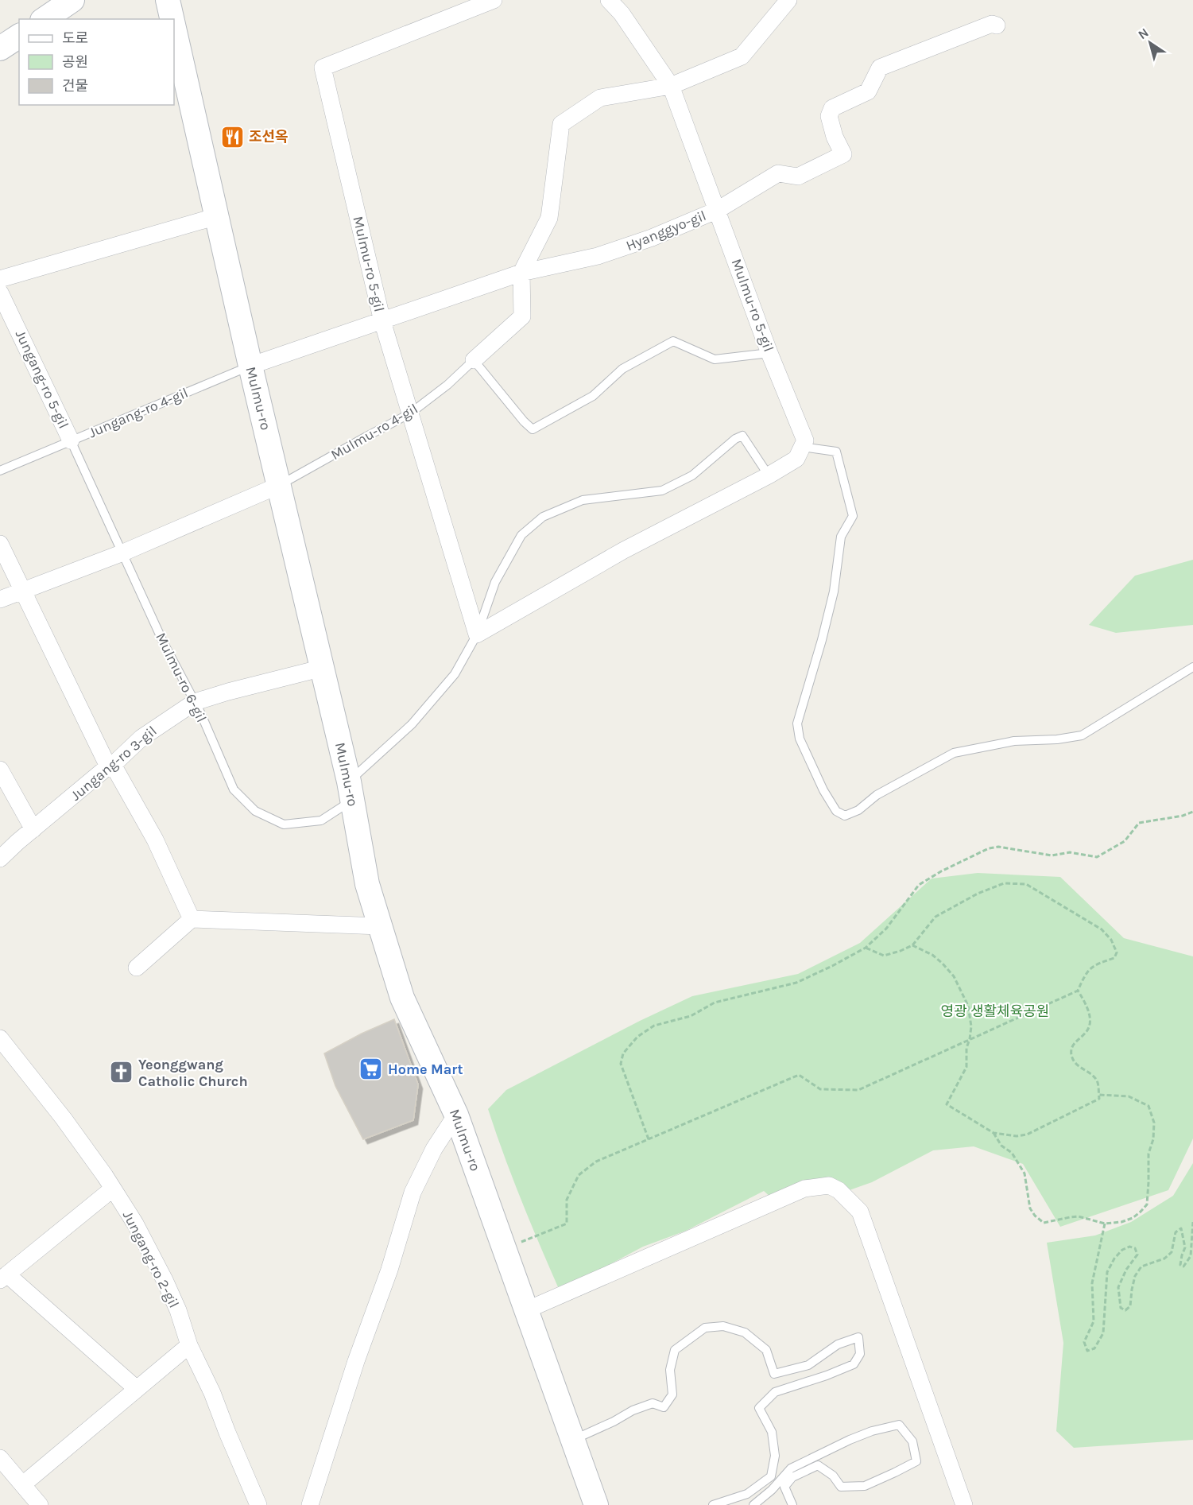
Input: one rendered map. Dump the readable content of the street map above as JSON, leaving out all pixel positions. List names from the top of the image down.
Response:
{
  "streets": {
    "main road": ["Mulmu-ro"],
    "street": [
      "Hyanggyo-gil",
      "Mulmu-ro 5-gil",
      "Jungang-ro 5-gil",
      "Jungang-ro 3-gil",
      "Jungang-ro 2-gil"
    ],
    "lane": ["Jungang-ro 4-gil", "Mulmu-ro 4-gil", "Mulmu-ro 6-gil"]
  },
  "crossings": [
    ["Hyanggyo-gil", "Mulmu-ro 5-gil"],
    ["Hyanggyo-gil", "Mulmu-ro"],
    ["Hyanggyo-gil", "Jungang-ro 4-gil"],
    ["Mulmu-ro 5-gil", "Mulmu-ro 4-gil"],
    ["Jungang-ro 5-gil", "Jungang-ro 4-gil"],
    ["Jungang-ro 5-gil", "Mulmu-ro 6-gil"],
    ["Mulmu-ro", "Jungang-ro 4-gil"],
    ["Mulmu-ro", "Mulmu-ro 4-gil"],
    ["Mulmu-ro", "Mulmu-ro 6-gil"],
    ["Mulmu-ro", "Jungang-ro 3-gil"],
    ["Jungang-ro 4-gil", "Mulmu-ro 6-gil"],
    ["Mulmu-ro 6-gil", "Jungang-ro 3-gil"]
  ],
  "parks": ["영광 생활체육공원"],
  "places": {
    "restaurant": ["조선옥"],
    "supermarket": ["Home Mart"],
    "church": ["Yeonggwang Catholic Church"]
  },
  "legend": ["도로", "공원", "건물"],
  "north": "top left"
}
